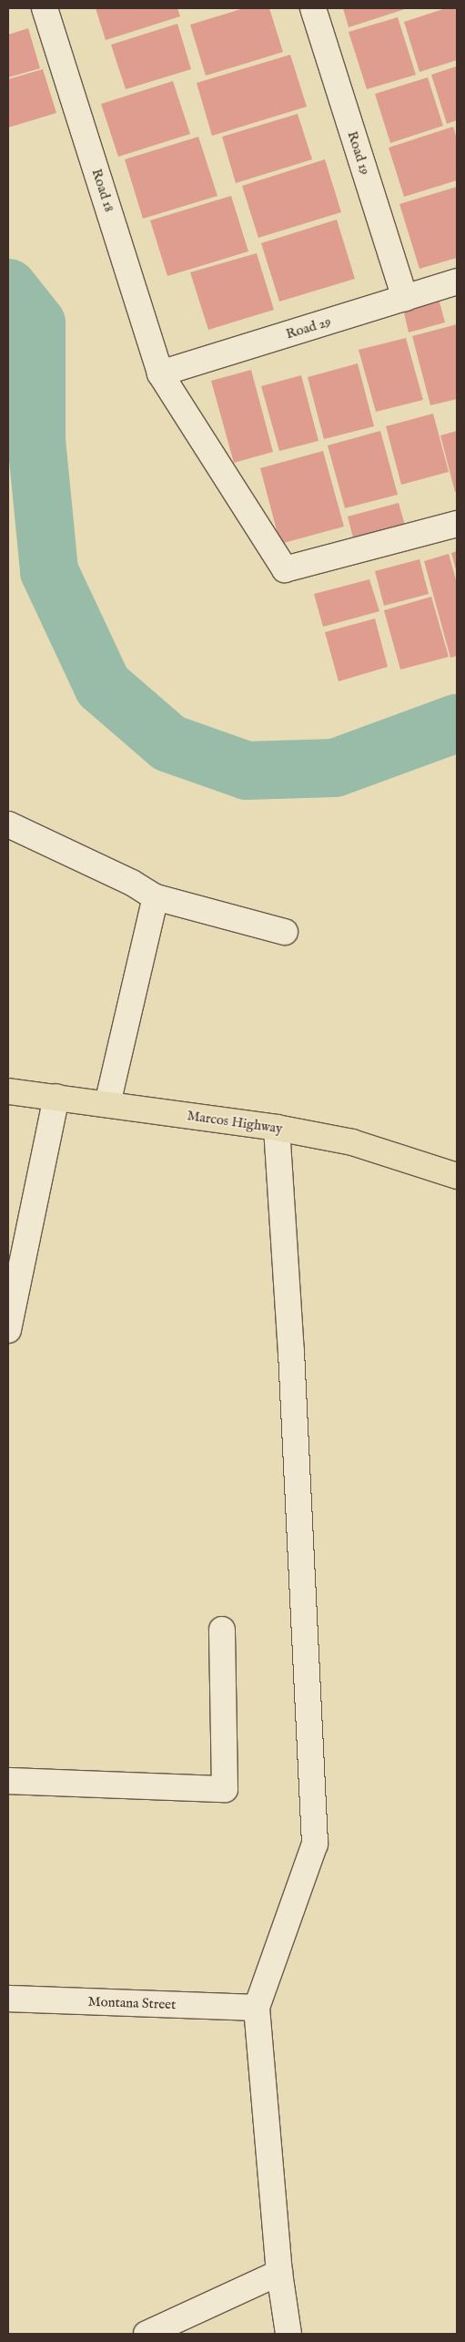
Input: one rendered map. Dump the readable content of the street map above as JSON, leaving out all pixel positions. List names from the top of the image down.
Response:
{
  "streets": {
    "main road": ["Marcos Highway"],
    "street": [
      "Road 19",
      "Road 18",
      "Road 29",
      "Montana Street"
    ]
  },
  "crossings": [
    ["Road 19", "Road 29"],
    ["Road 18", "Road 29"]
  ]
}
